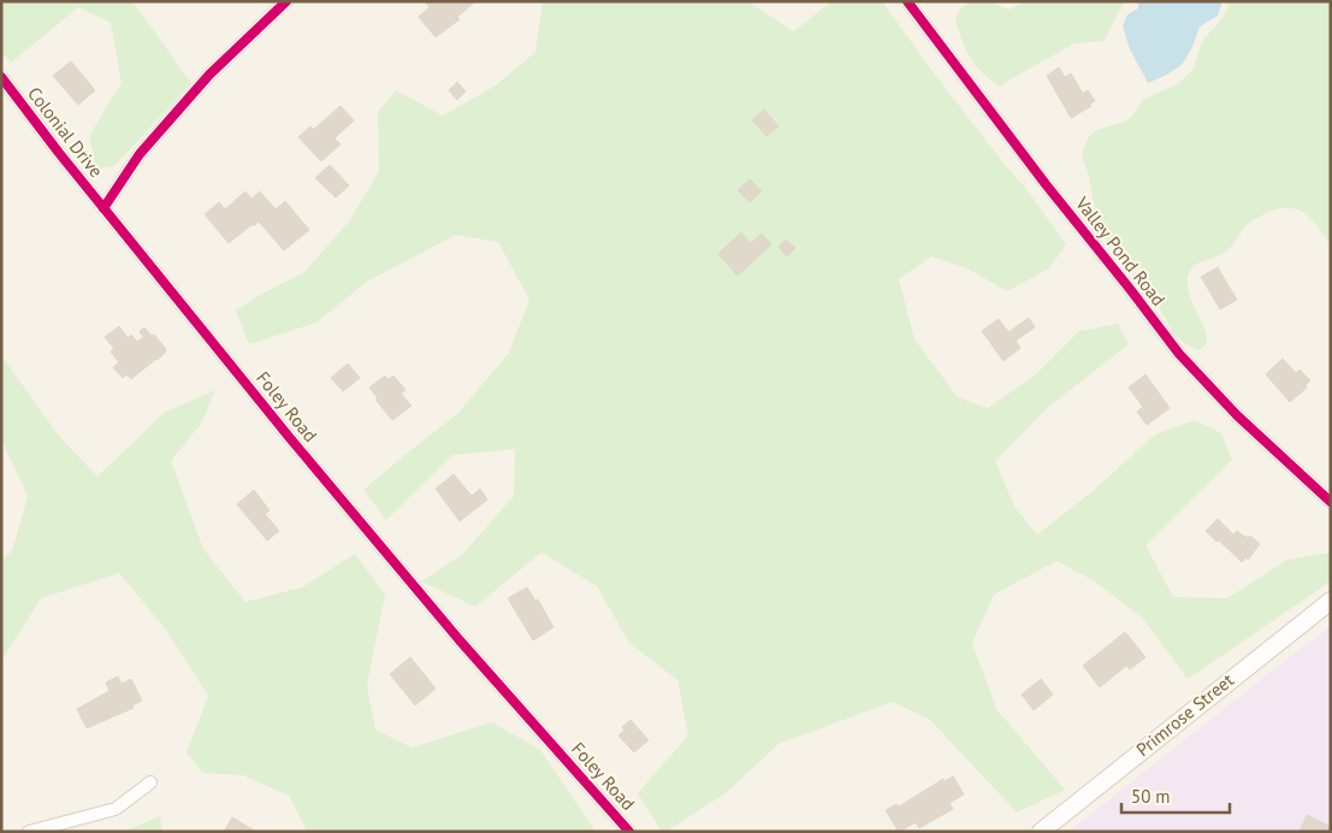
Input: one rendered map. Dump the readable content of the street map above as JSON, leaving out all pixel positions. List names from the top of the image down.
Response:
{
  "streets": {
    "main road": ["Primrose Street"],
    "street": ["Colonial Drive", "Valley Pond Road", "Foley Road"]
  },
  "crossings": [
    ["Colonial Drive", "Foley Road"]
  ],
  "scale_bar": "50 m"
}
